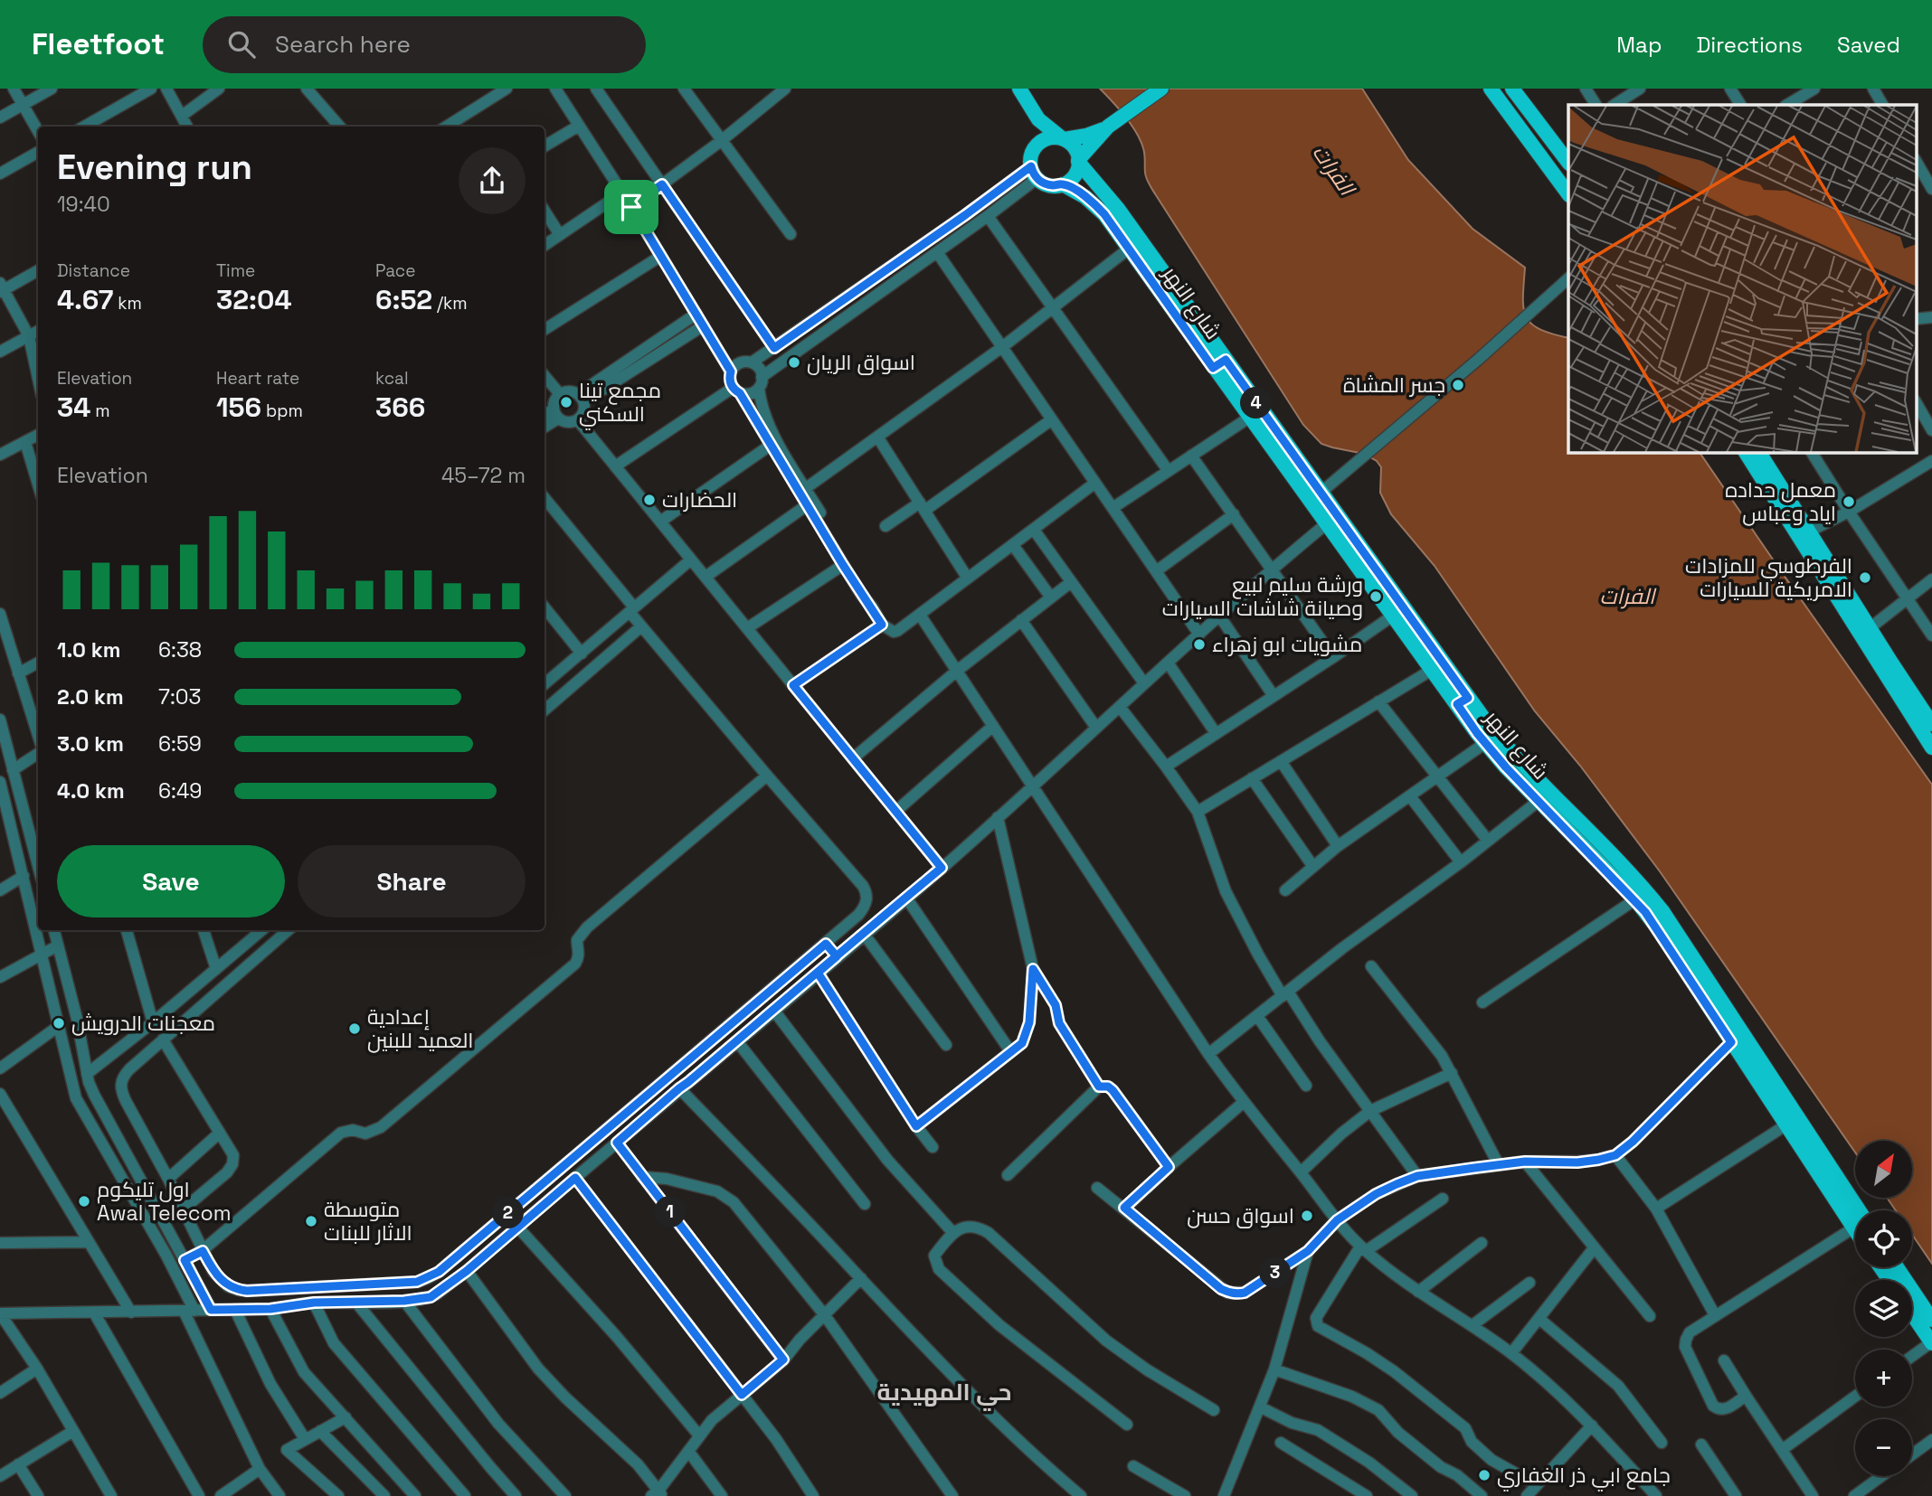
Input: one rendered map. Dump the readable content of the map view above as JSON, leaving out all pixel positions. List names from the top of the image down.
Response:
{
  "streets": {
    "main road": ["شارع النهر"]
  },
  "districts": ["حي المهيدية"],
  "water": ["الفرات"],
  "places": [
    "اسواق الريان",
    "جسر المشاة",
    "مجمع تينا السكني",
    "الحضارات",
    "معمل حداده اياد وعباس",
    "الفرطوسي للمزادات الامريكية للسيارات",
    "ورشة سليم لبيع وصيانة شاشات السيارات",
    "مشويات ابو زهراء",
    "معجنات الدرويش",
    "إعدادية العميد للبنين",
    "اول تليكوم Awal Telecom",
    "اسواق حسن",
    "متوسطة الاثار للبنات",
    "جامع ابي ذر الغفاري"
  ],
  "north": "top right",
  "page": {
    "header": "Fleetfoot",
    "search": "Search here",
    "nav": ["Map", "Directions", "Saved"],
    "heading": ["Evening run", "19:40"],
    "stats": [
      ["Distance", "4.67 km"],
      ["Time", "32:04"],
      ["Pace", "6:52 /km"],
      ["Elevation", "34 m"],
      ["Heart rate", "156 bpm"],
      ["kcal", "366"]
    ],
    "pins": [
      "4",
      "1",
      "2",
      "3"
    ],
    "chart": ["Elevation", "45–72 m"],
    "list": [
      {
        "name": "1.0 km",
        "note": "6:38"
      },
      {
        "name": "2.0 km",
        "note": "7:03"
      },
      {
        "name": "3.0 km",
        "note": "6:59"
      },
      {
        "name": "4.0 km",
        "note": "6:49"
      }
    ],
    "buttons": ["Save", "Share"],
    "map_buttons": ["+", "−"]
  }
}
